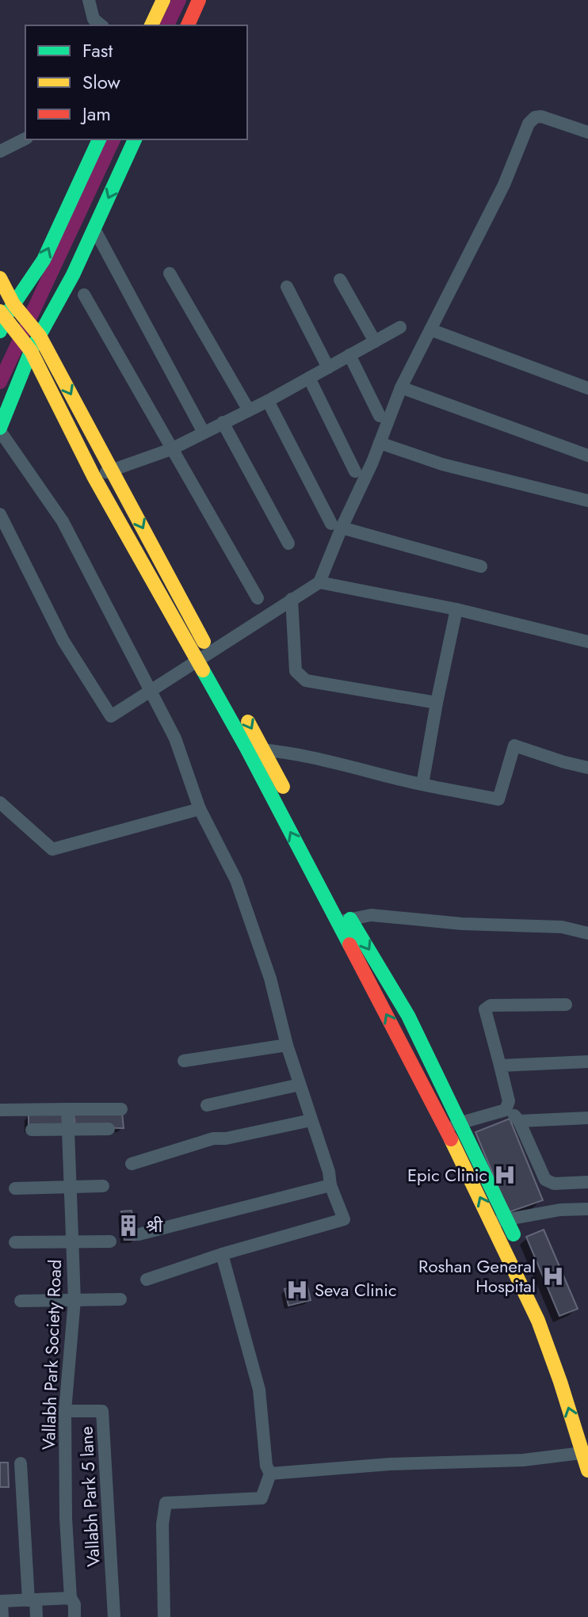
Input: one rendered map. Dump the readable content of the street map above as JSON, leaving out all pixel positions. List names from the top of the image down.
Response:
{
  "streets": {
    "street": ["Vallabh Park Society Road", "Vallabh Park 5 lane"]
  },
  "crossings": [
    ["Vallabh Park Society Road", "Vallabh Park 5 lane"]
  ],
  "places": {
    "hospital": ["Epic Clinic", "Roshan General Hospital", "Seva Clinic"],
    "building": ["श्री"]
  },
  "legend": ["Fast", "Slow", "Jam"]
}
